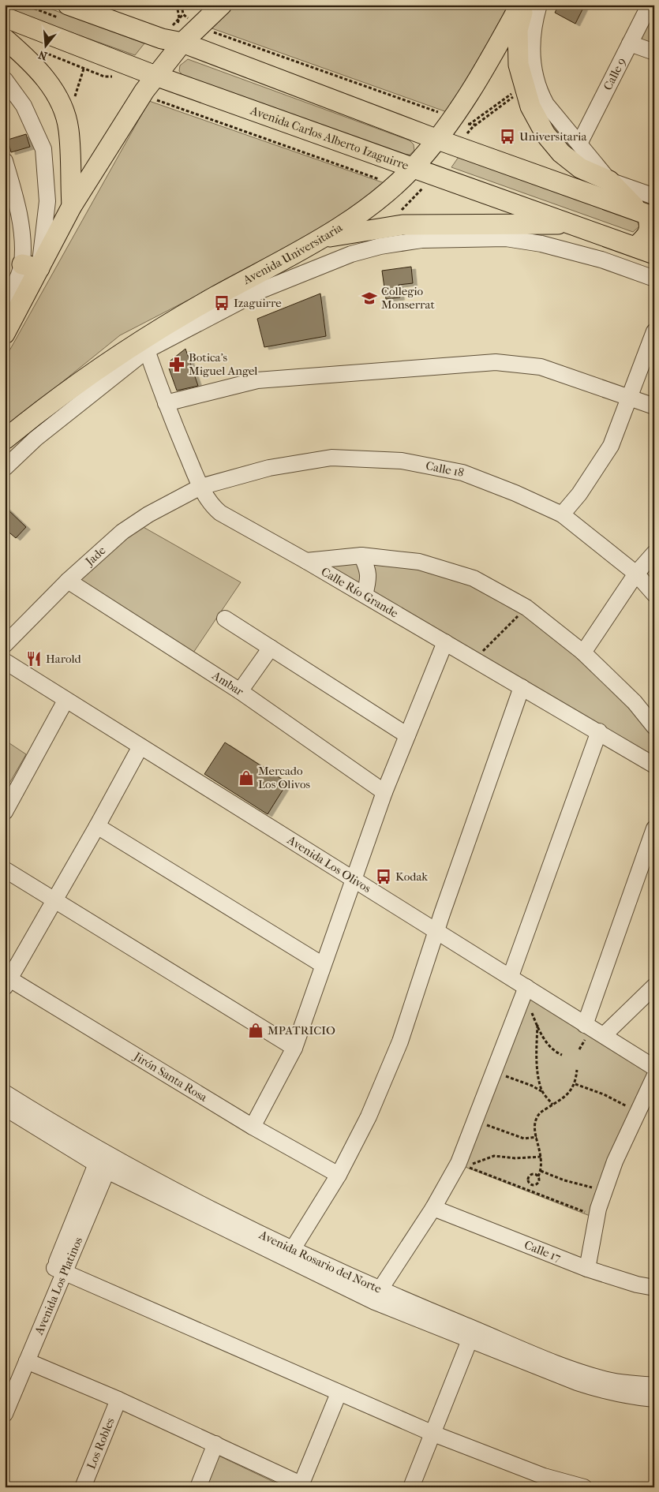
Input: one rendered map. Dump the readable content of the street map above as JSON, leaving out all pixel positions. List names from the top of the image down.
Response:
{
  "streets": {
    "main road": ["Avenida Carlos Alberto Izaguirre", "Avenida Universitaria"],
    "street": [
      "Calle 9",
      "Calle 18",
      "Jade",
      "Calle Río Grande",
      "Ambar",
      "Avenida Los Olivos",
      "Jirón Santa Rosa",
      "Calle 17",
      "Avenida Rosario del Norte",
      "Avenida Los Platinos",
      "Los Robles"
    ]
  },
  "crossings": [
    ["Avenida Carlos Alberto Izaguirre", "Avenida Universitaria"],
    ["Avenida Universitaria", "Calle Río Grande"],
    ["Calle 18", "Jade"],
    ["Calle 18", "Calle Río Grande"],
    ["Jade", "Calle Río Grande"],
    ["Jade", "Ambar"],
    ["Avenida Rosario del Norte", "Avenida Los Platinos"]
  ],
  "places": {
    "bus stop": ["Universitaria", "Izaguirre", "Kodak"],
    "school or university": ["Collegio Monserrat"],
    "pharmacy": ["Botica's Miguel Angel"],
    "restaurant": ["Harold"],
    "shop": ["Mercado Los Olivos", "MPATRICIO"]
  },
  "north": "bottom"
}
